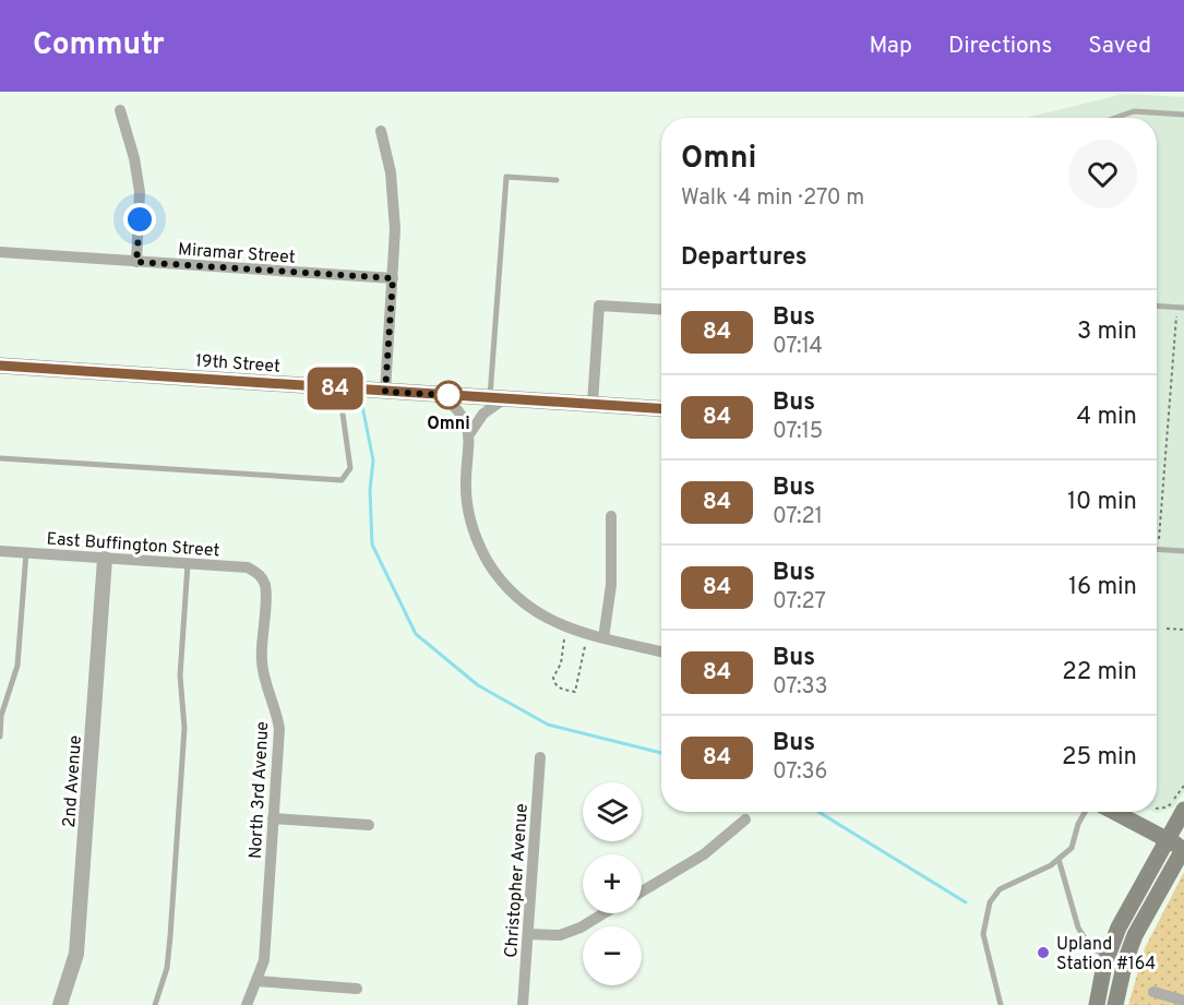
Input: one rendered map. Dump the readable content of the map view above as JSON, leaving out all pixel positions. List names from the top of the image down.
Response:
{
  "streets": {
    "main road": ["19th Street"],
    "street": [
      "Miramar Street",
      "East Buffington Street",
      "2nd Avenue",
      "North 3rd Avenue",
      "Christopher Avenue"
    ]
  },
  "crossings": [
    ["East Buffington Street", "2nd Avenue"],
    ["East Buffington Street", "North 3rd Avenue"]
  ],
  "places": ["Omni", "Upland Station #164"],
  "lines": ["bus line 84"],
  "page": {
    "header": "Commutr",
    "nav": ["Map", "Directions", "Saved"],
    "on_map": "84",
    "heading": [
      ["Omni", "Walk · 4 min · 270 m"],
      "Departures"
    ],
    "list": [
      {
        "mark": "84",
        "name": "Bus",
        "note": "07:14",
        "value": "3 min"
      },
      {
        "mark": "84",
        "name": "Bus",
        "note": "07:15",
        "value": "4 min"
      },
      {
        "mark": "84",
        "name": "Bus",
        "note": "07:21",
        "value": "10 min"
      },
      {
        "mark": "84",
        "name": "Bus",
        "note": "07:27",
        "value": "16 min"
      },
      {
        "mark": "84",
        "name": "Bus",
        "note": "07:33",
        "value": "22 min"
      },
      {
        "mark": "84",
        "name": "Bus",
        "note": "07:36",
        "value": "25 min"
      }
    ],
    "map_buttons": ["+", "−"]
  }
}
